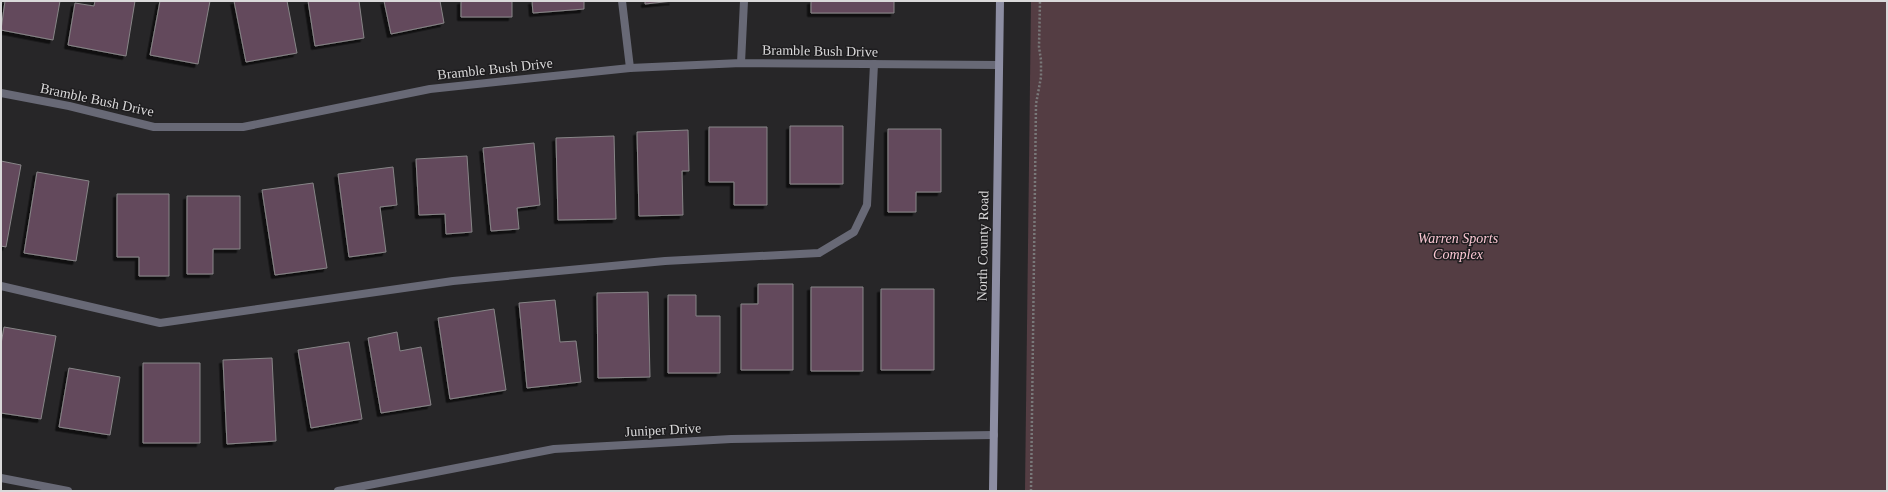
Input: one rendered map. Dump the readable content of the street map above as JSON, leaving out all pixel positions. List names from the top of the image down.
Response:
{
  "streets": {
    "street": ["Bramble Bush Drive", "North County Road", "Juniper Drive"]
  },
  "crossings": [
    ["Bramble Bush Drive", "North County Road"],
    ["North County Road", "Juniper Drive"]
  ],
  "parks": ["Warren Sports Complex"]
}
